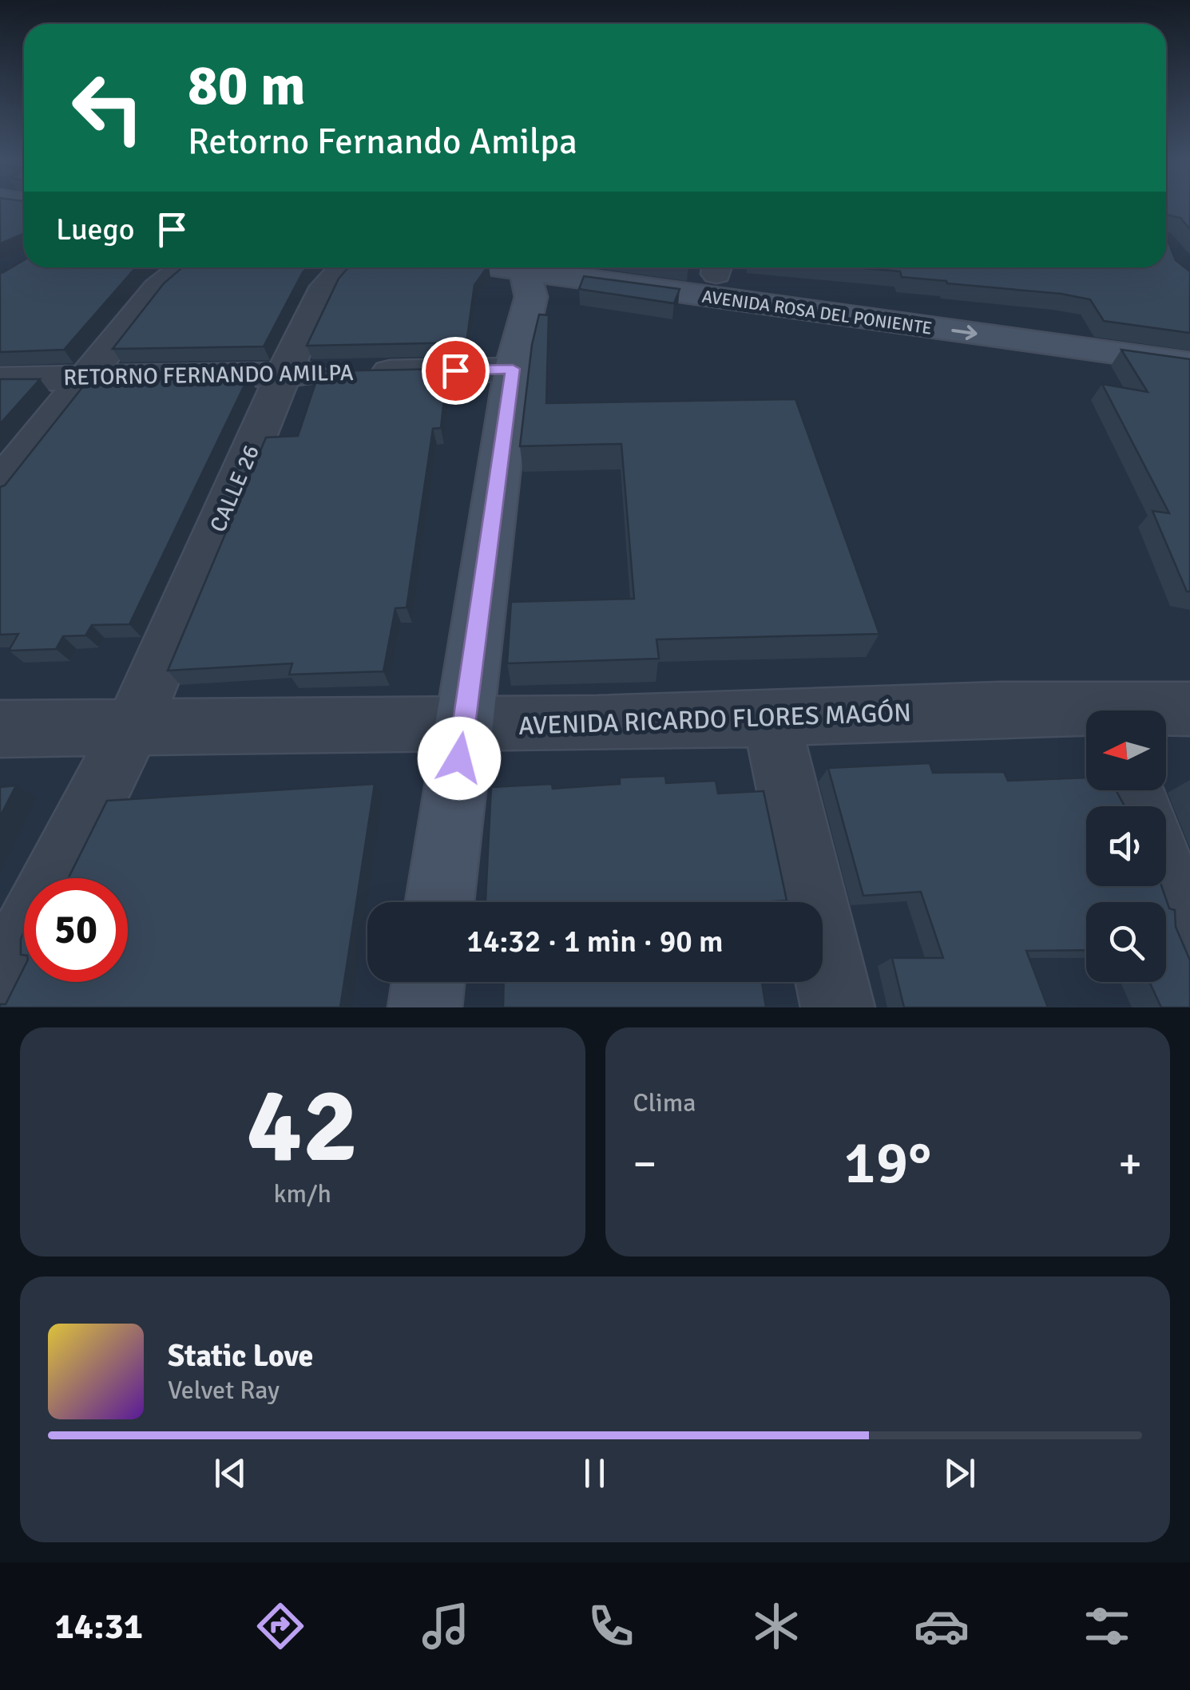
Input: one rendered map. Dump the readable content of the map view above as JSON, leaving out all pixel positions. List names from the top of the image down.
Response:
{
  "streets": {
    "street": [
      "AVENIDA ROSA DEL PONIENTE",
      "RETORNO FERNANDO AMILPA",
      "CALLE 26",
      "AVENIDA RICARDO FLORES MAGÓN"
    ]
  },
  "crossings": [
    ["RETORNO FERNANDO AMILPA", "CALLE 26"],
    ["CALLE 26", "AVENIDA RICARDO FLORES MAGÓN"]
  ],
  "north": "left",
  "page": {
    "turn": ["80 m", "Retorno Fernando Amilpa"],
    "then": "Luego",
    "limit": "50",
    "trip": "14:32 · 1 min · 90 m",
    "tile": [
      ["42", "km/h"],
      "Clima"
    ],
    "heat": ["−", "19°", "+"],
    "song": ["Static Love", "Velvet Ray"],
    "tabs": "14:31"
  }
}
